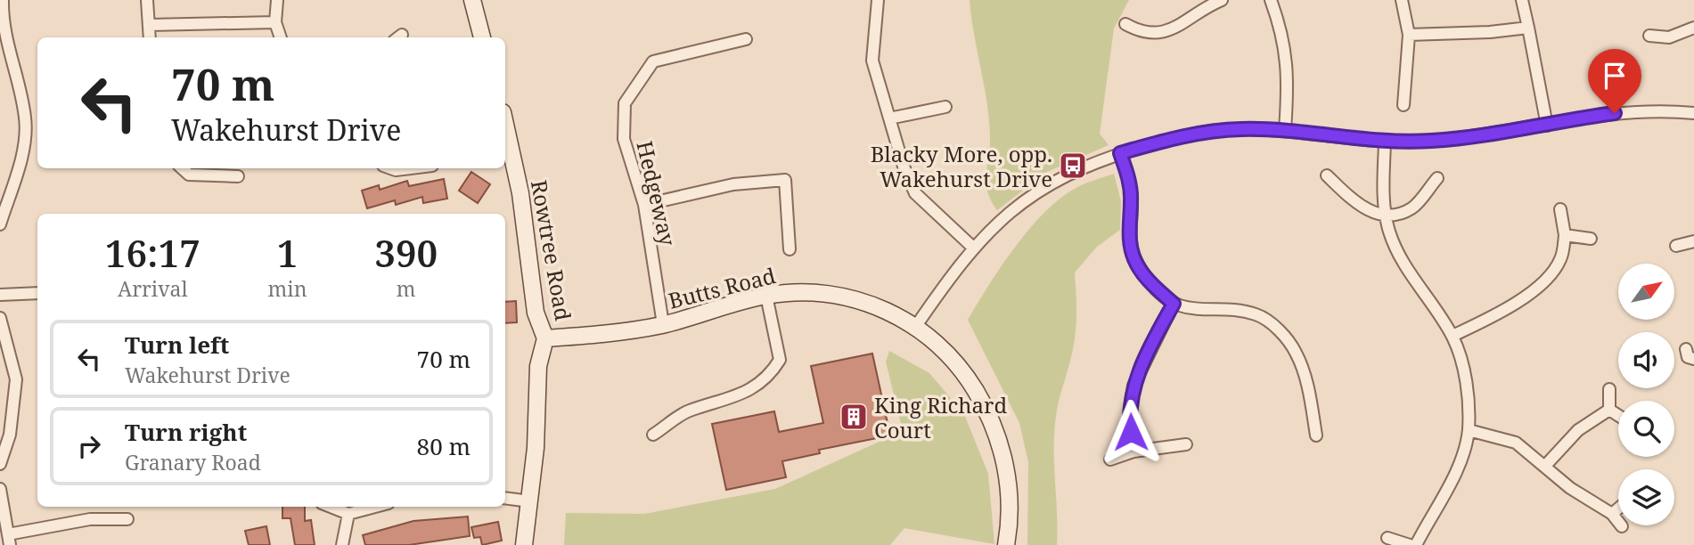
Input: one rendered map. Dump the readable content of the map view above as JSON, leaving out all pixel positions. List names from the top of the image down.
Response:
{
  "streets": {
    "street": ["Hedgeway", "Rowtree Road", "Butts Road"]
  },
  "crossings": [
    ["Hedgeway", "Butts Road"],
    ["Rowtree Road", "Butts Road"]
  ],
  "places": {
    "bus stop": ["Blacky More, opp. Wakehurst Drive"],
    "building": ["King Richard Court"]
  },
  "north": "top right",
  "page": {
    "turn": ["70 m", "Wakehurst Drive"],
    "eta": [
      "16:17",
      "Arrival",
      "1",
      "min",
      "390",
      "m"
    ],
    "list": [
      {
        "name": "Turn left",
        "note": "Wakehurst Drive",
        "value": "70 m"
      },
      {
        "name": "Turn right",
        "note": "Granary Road",
        "value": "80 m"
      }
    ]
  }
}
